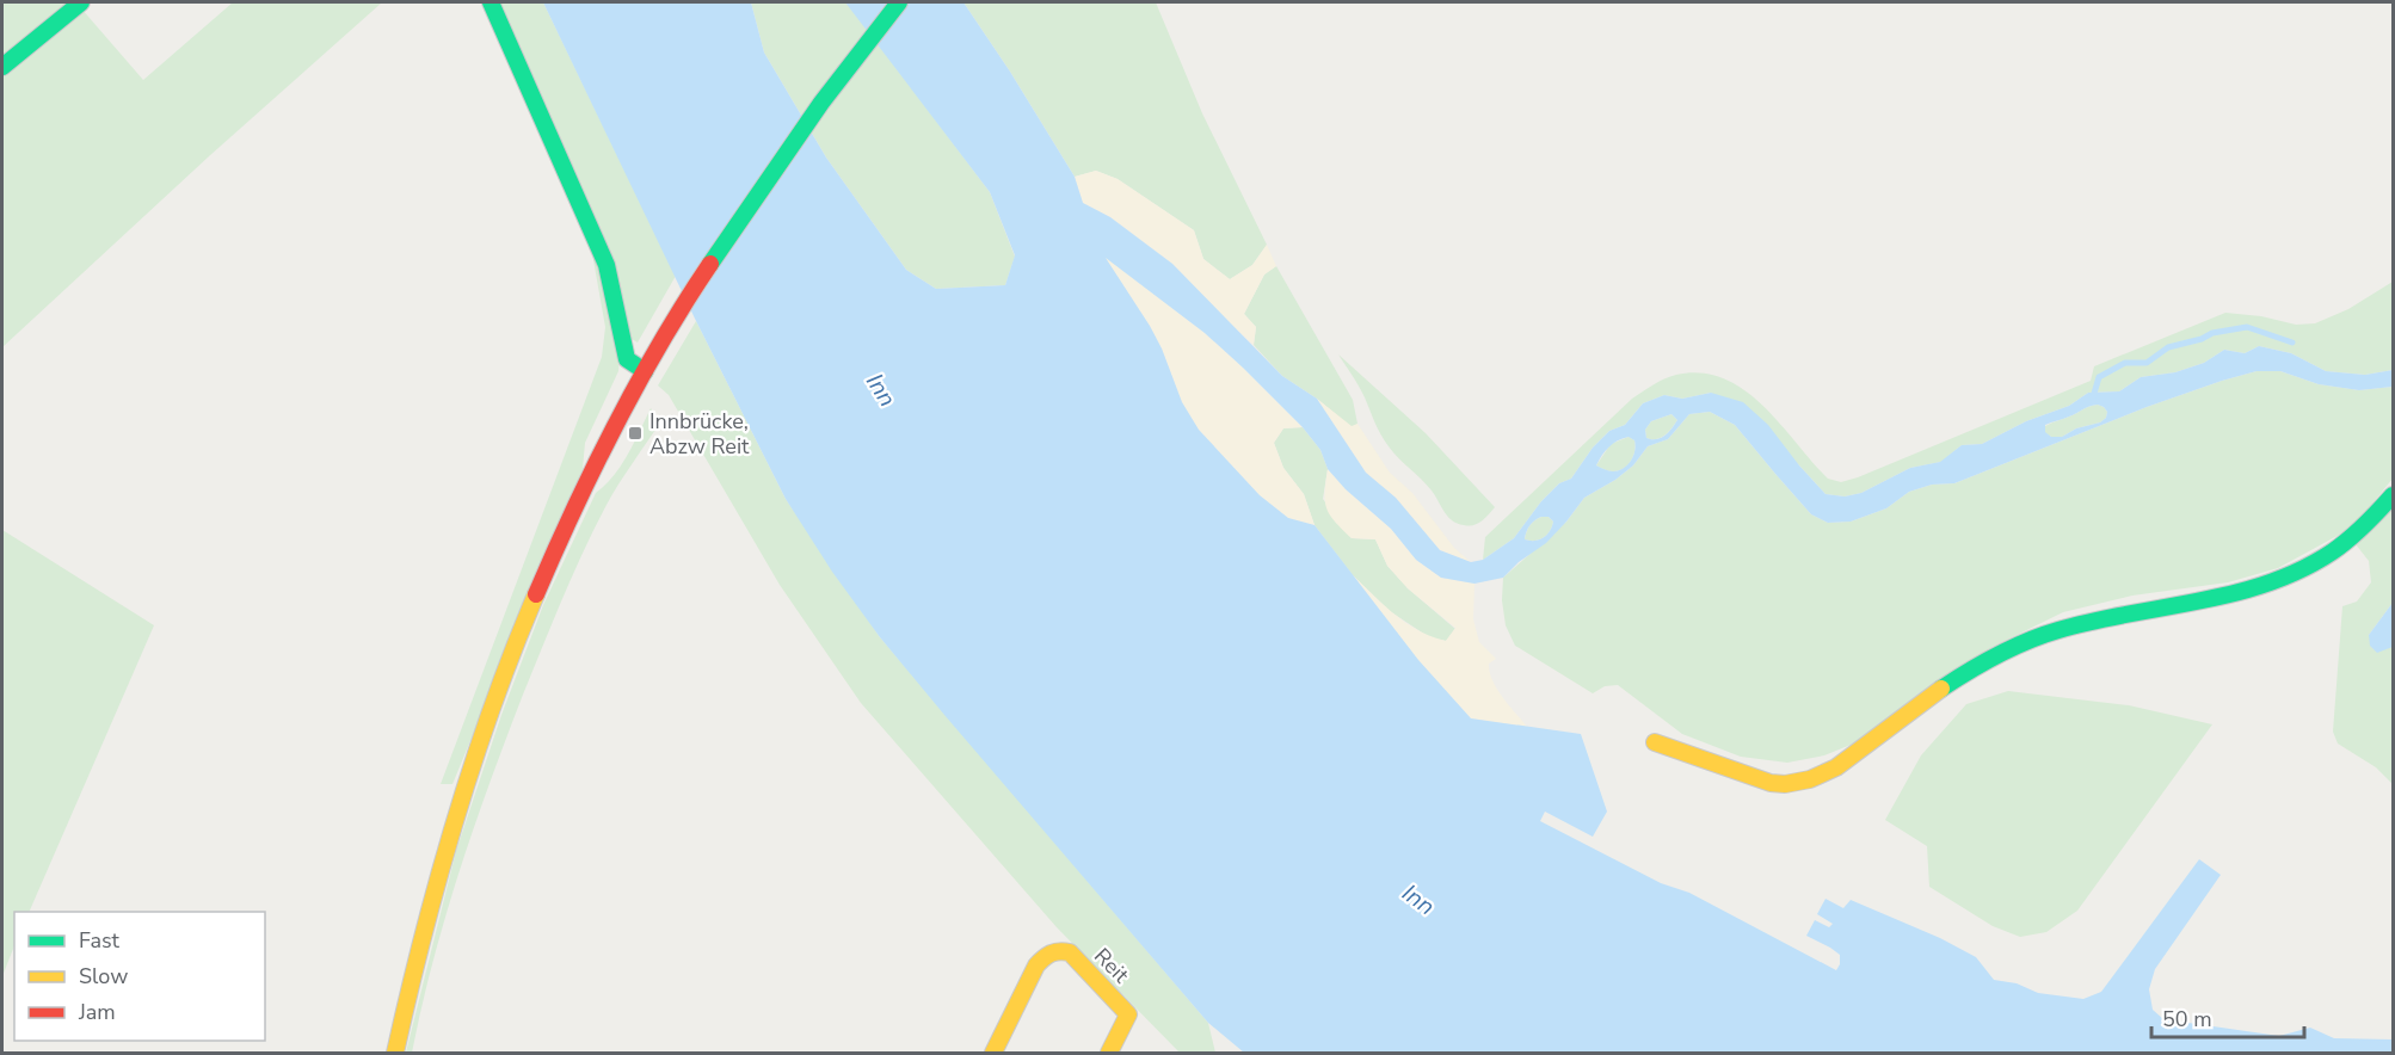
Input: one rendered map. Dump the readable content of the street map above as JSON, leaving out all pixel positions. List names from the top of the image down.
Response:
{
  "streets": {
    "street": ["Reit"]
  },
  "water": ["Inn"],
  "places": {
    "transit": ["Innbrücke, Abzw Reit"]
  },
  "legend": ["Fast", "Slow", "Jam"],
  "scale_bar": "50 m"
}
